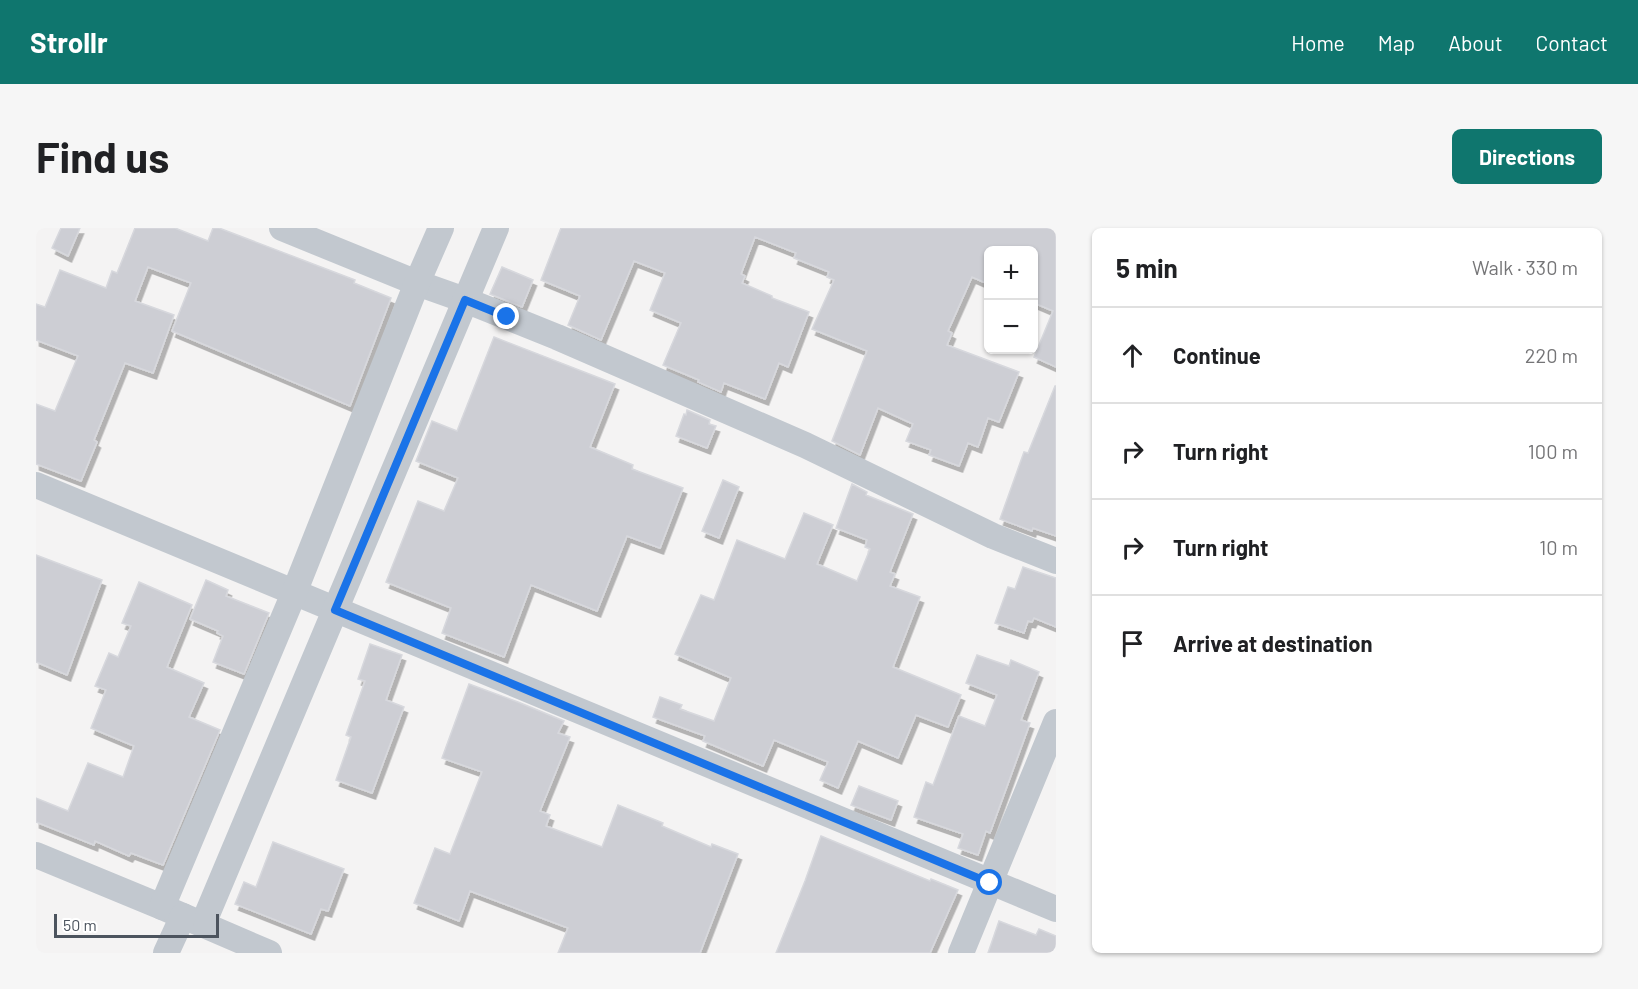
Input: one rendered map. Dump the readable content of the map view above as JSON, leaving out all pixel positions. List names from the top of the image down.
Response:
{
  "scale_bar": "50 m",
  "page": {
    "header": "Strollr",
    "nav": [
      "Home",
      "Map",
      "About",
      "Contact"
    ],
    "buttons": "Directions",
    "title": "Find us",
    "heading": ["5 min", "Walk · 330 m"],
    "map_buttons": ["+", "−"],
    "list": [
      ["Continue", "220 m"],
      ["Turn right", "100 m"],
      ["Turn right", "10 m"],
      "Arrive at destination"
    ],
    "scale": "50 m"
  }
}
